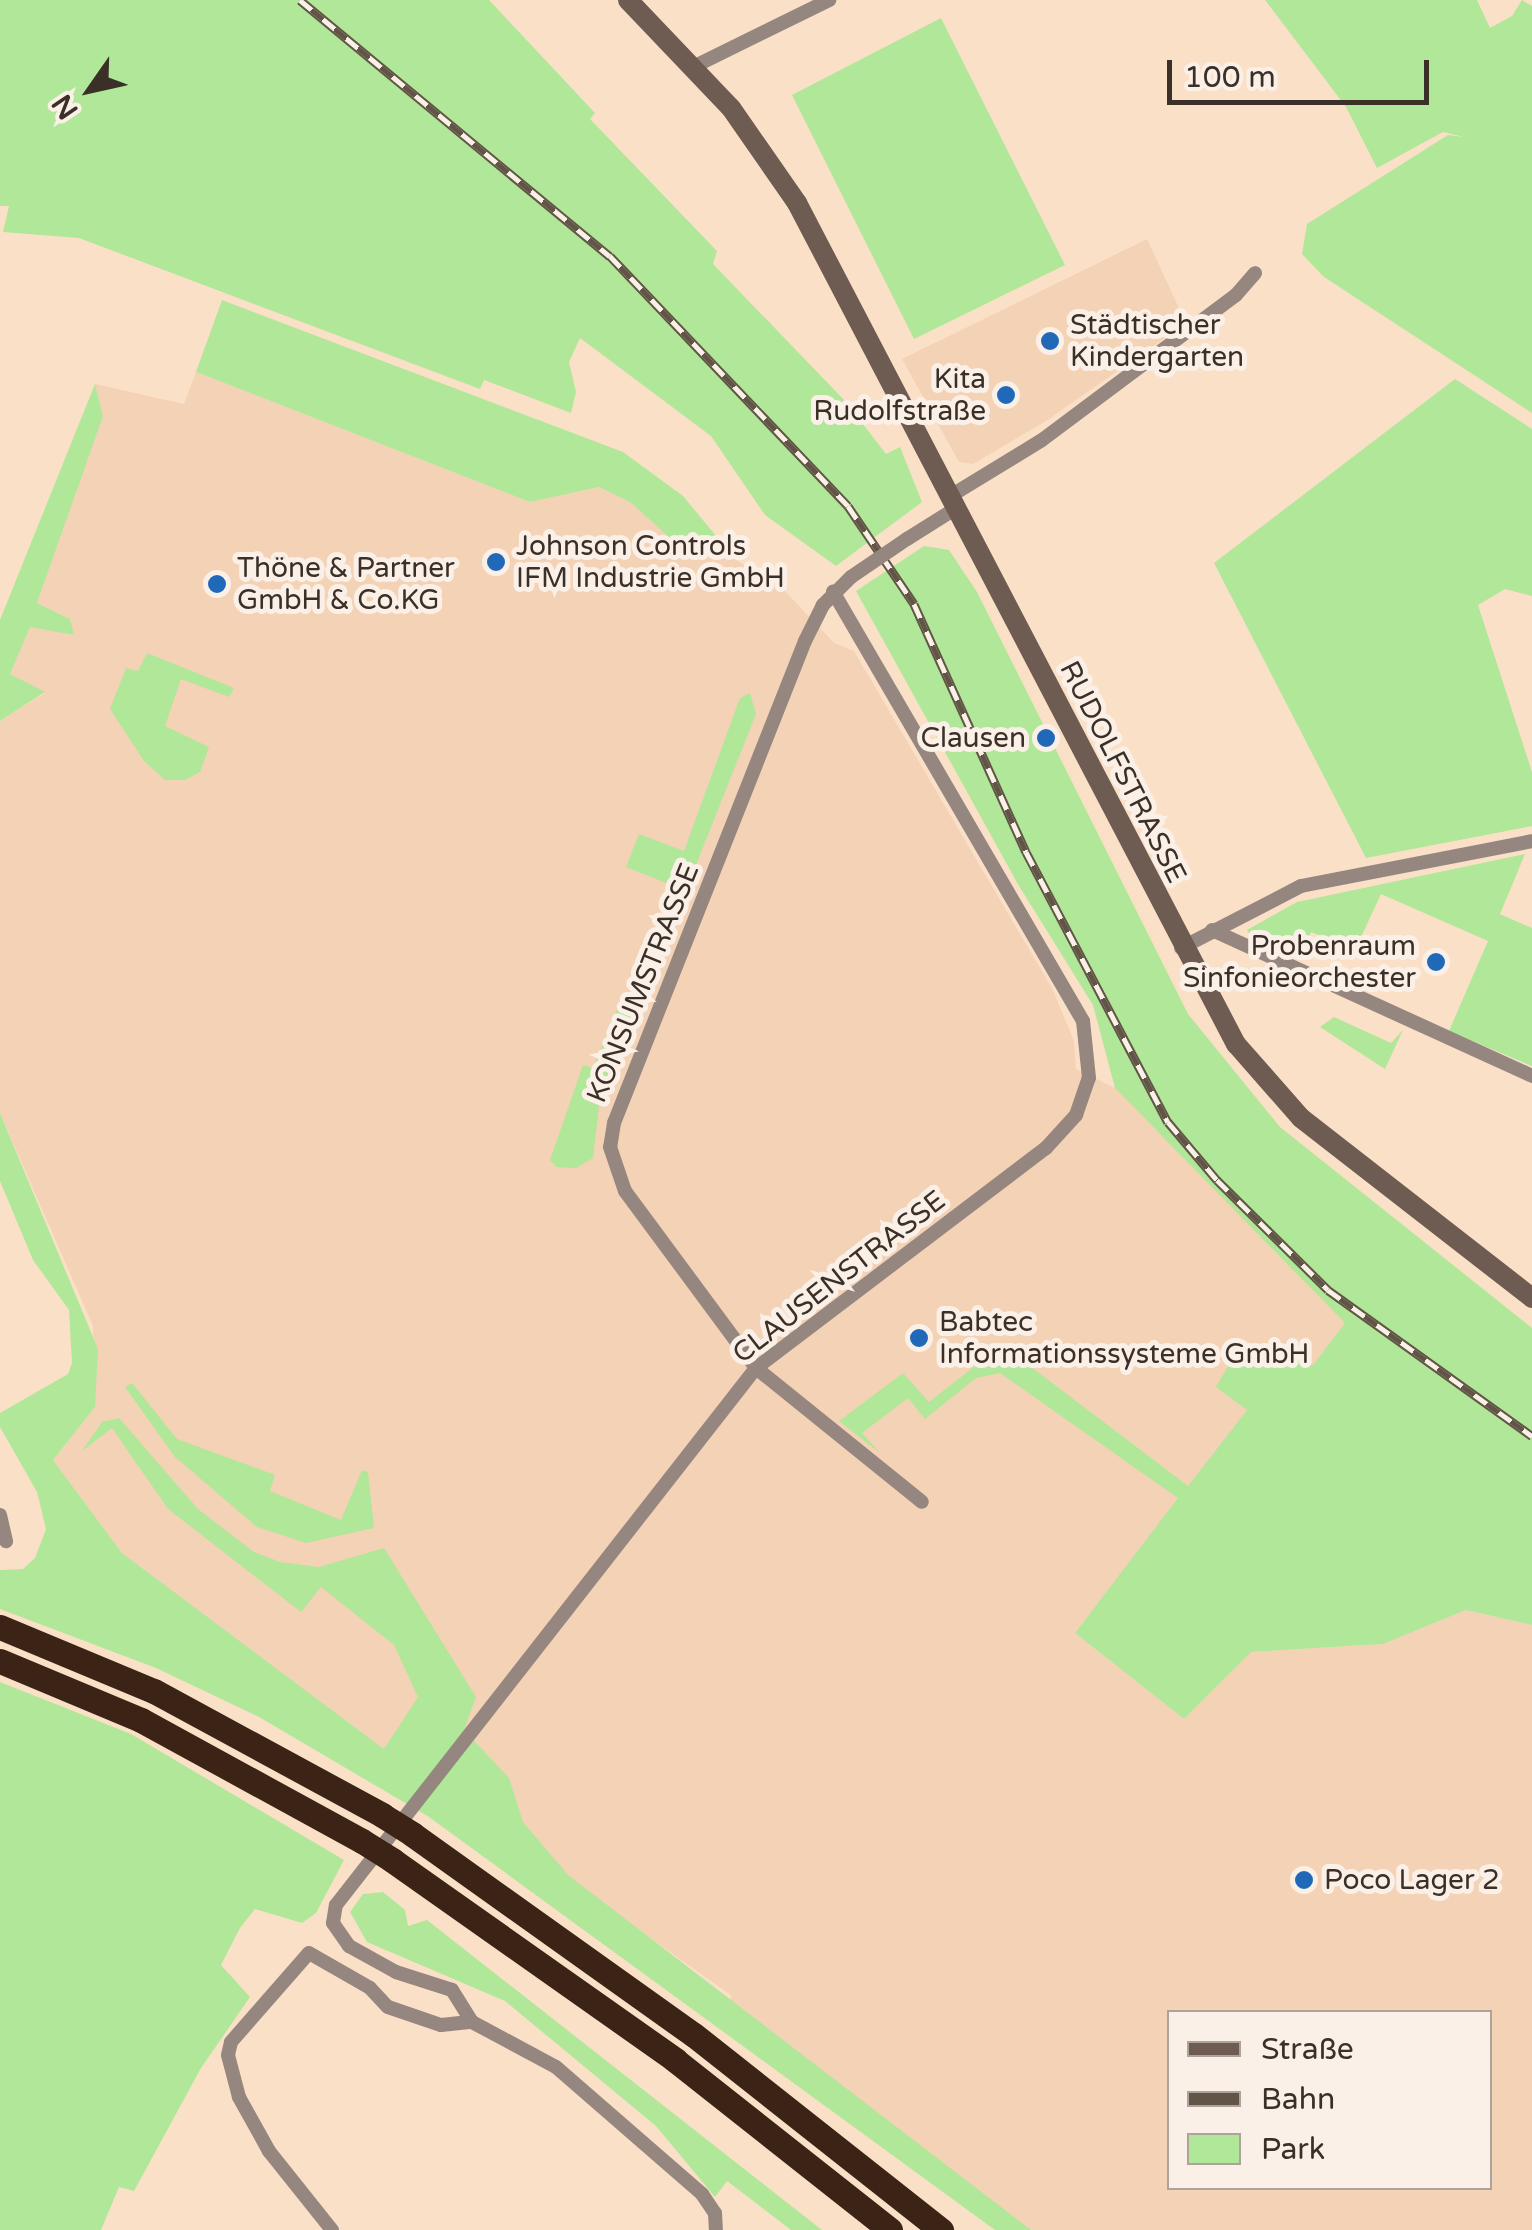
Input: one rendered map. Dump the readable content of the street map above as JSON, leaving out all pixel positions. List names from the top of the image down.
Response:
{
  "streets": {
    "street": ["RUDOLFSTRASSE", "KONSUMSTRASSE", "CLAUSENSTRASSE"]
  },
  "crossings": [
    ["RUDOLFSTRASSE", "KONSUMSTRASSE"],
    ["KONSUMSTRASSE", "CLAUSENSTRASSE"]
  ],
  "places": [
    "Städtischer Kindergarten",
    "Kita Rudolfstraße",
    "Johnson Controls IFM Industrie GmbH",
    "Thöne & Partner GmbH & Co.KG",
    "Clausen",
    "Probenraum Sinfonieorchester",
    "Babtec Informationssysteme GmbH",
    "Poco Lager 2"
  ],
  "legend": ["Straße", "Bahn", "Park"],
  "scale_bar": "100 m",
  "north": "bottom left"
}
